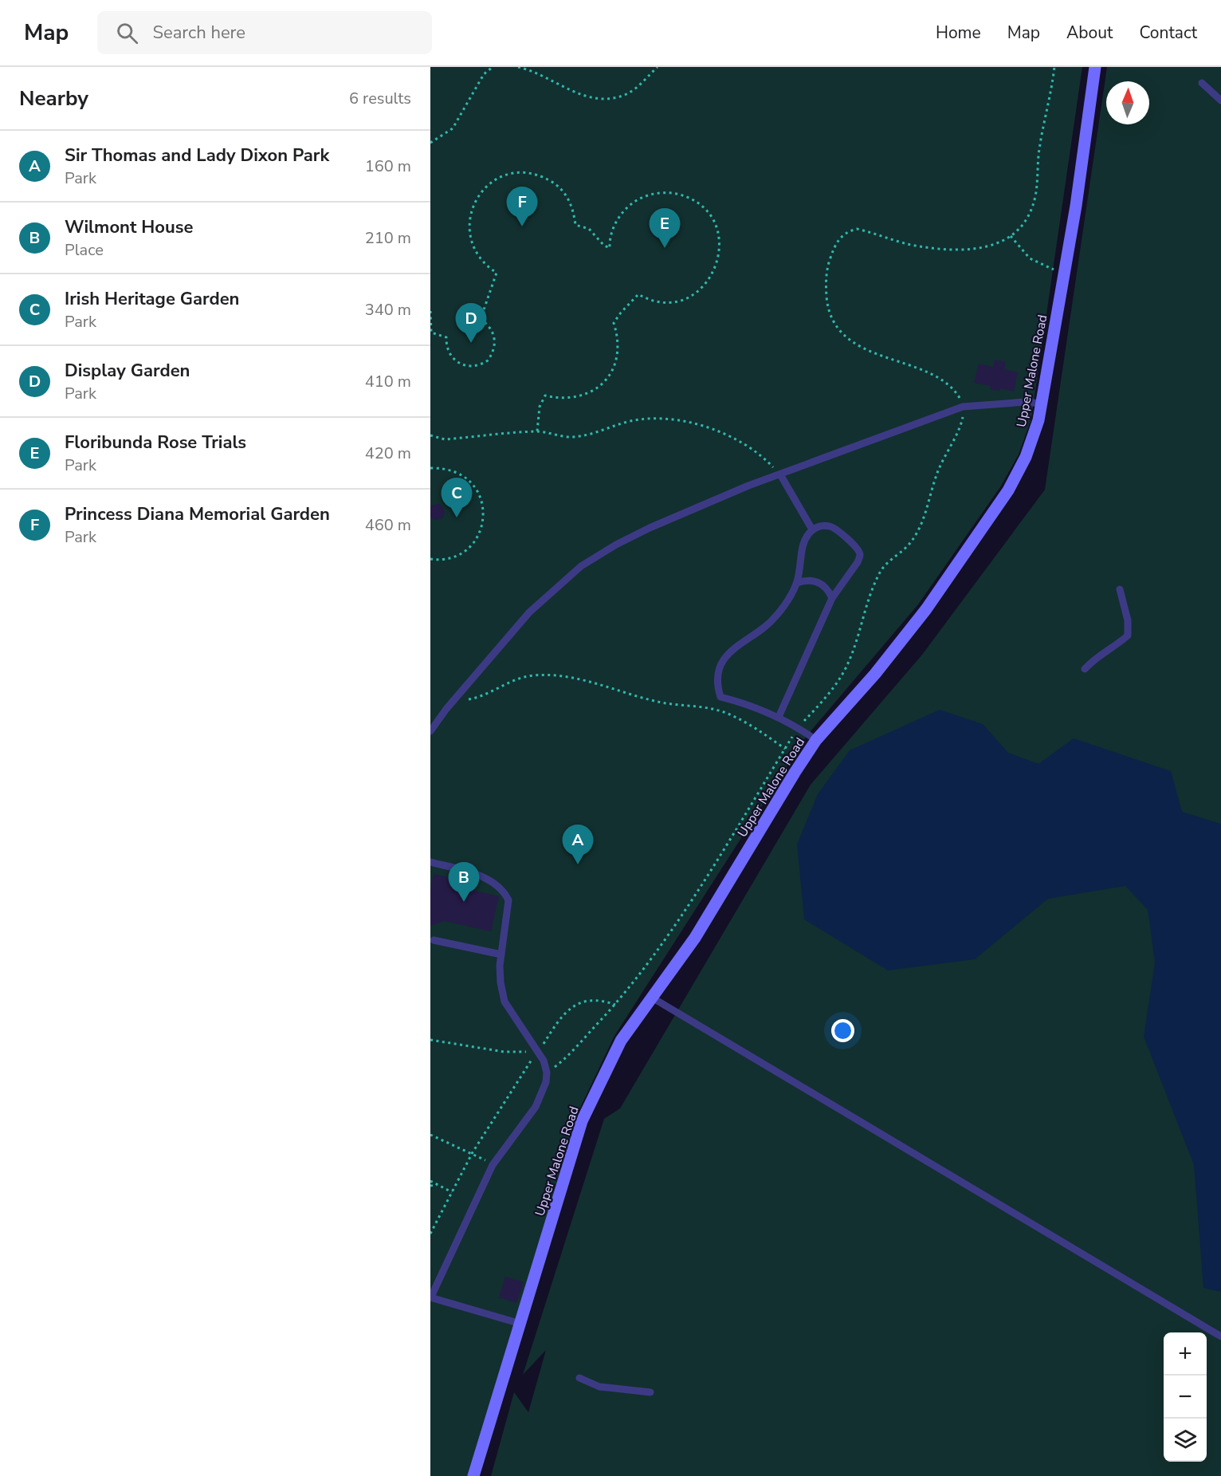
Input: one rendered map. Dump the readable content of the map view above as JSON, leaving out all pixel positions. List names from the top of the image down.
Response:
{
  "streets": {
    "main road": ["Upper Malone Road"]
  },
  "north": "top",
  "page": {
    "header": "Map",
    "search": "Search here",
    "nav": [
      "Home",
      "Map",
      "About",
      "Contact"
    ],
    "heading": ["Nearby", "6 results"],
    "list": [
      {
        "mark": "A",
        "name": "Sir Thomas and Lady Dixon Park",
        "note": "Park",
        "value": "160 m"
      },
      {
        "mark": "B",
        "name": "Wilmont House",
        "note": "Place",
        "value": "210 m"
      },
      {
        "mark": "C",
        "name": "Irish Heritage Garden",
        "note": "Park",
        "value": "340 m"
      },
      {
        "mark": "D",
        "name": "Display Garden",
        "note": "Park",
        "value": "410 m"
      },
      {
        "mark": "E",
        "name": "Floribunda Rose Trials",
        "note": "Park",
        "value": "420 m"
      },
      {
        "mark": "F",
        "name": "Princess Diana Memorial Garden",
        "note": "Park",
        "value": "460 m"
      }
    ],
    "pins": [
      "F",
      "E",
      "D",
      "C",
      "A",
      "B"
    ],
    "map_buttons": ["+", "−"]
  }
}
